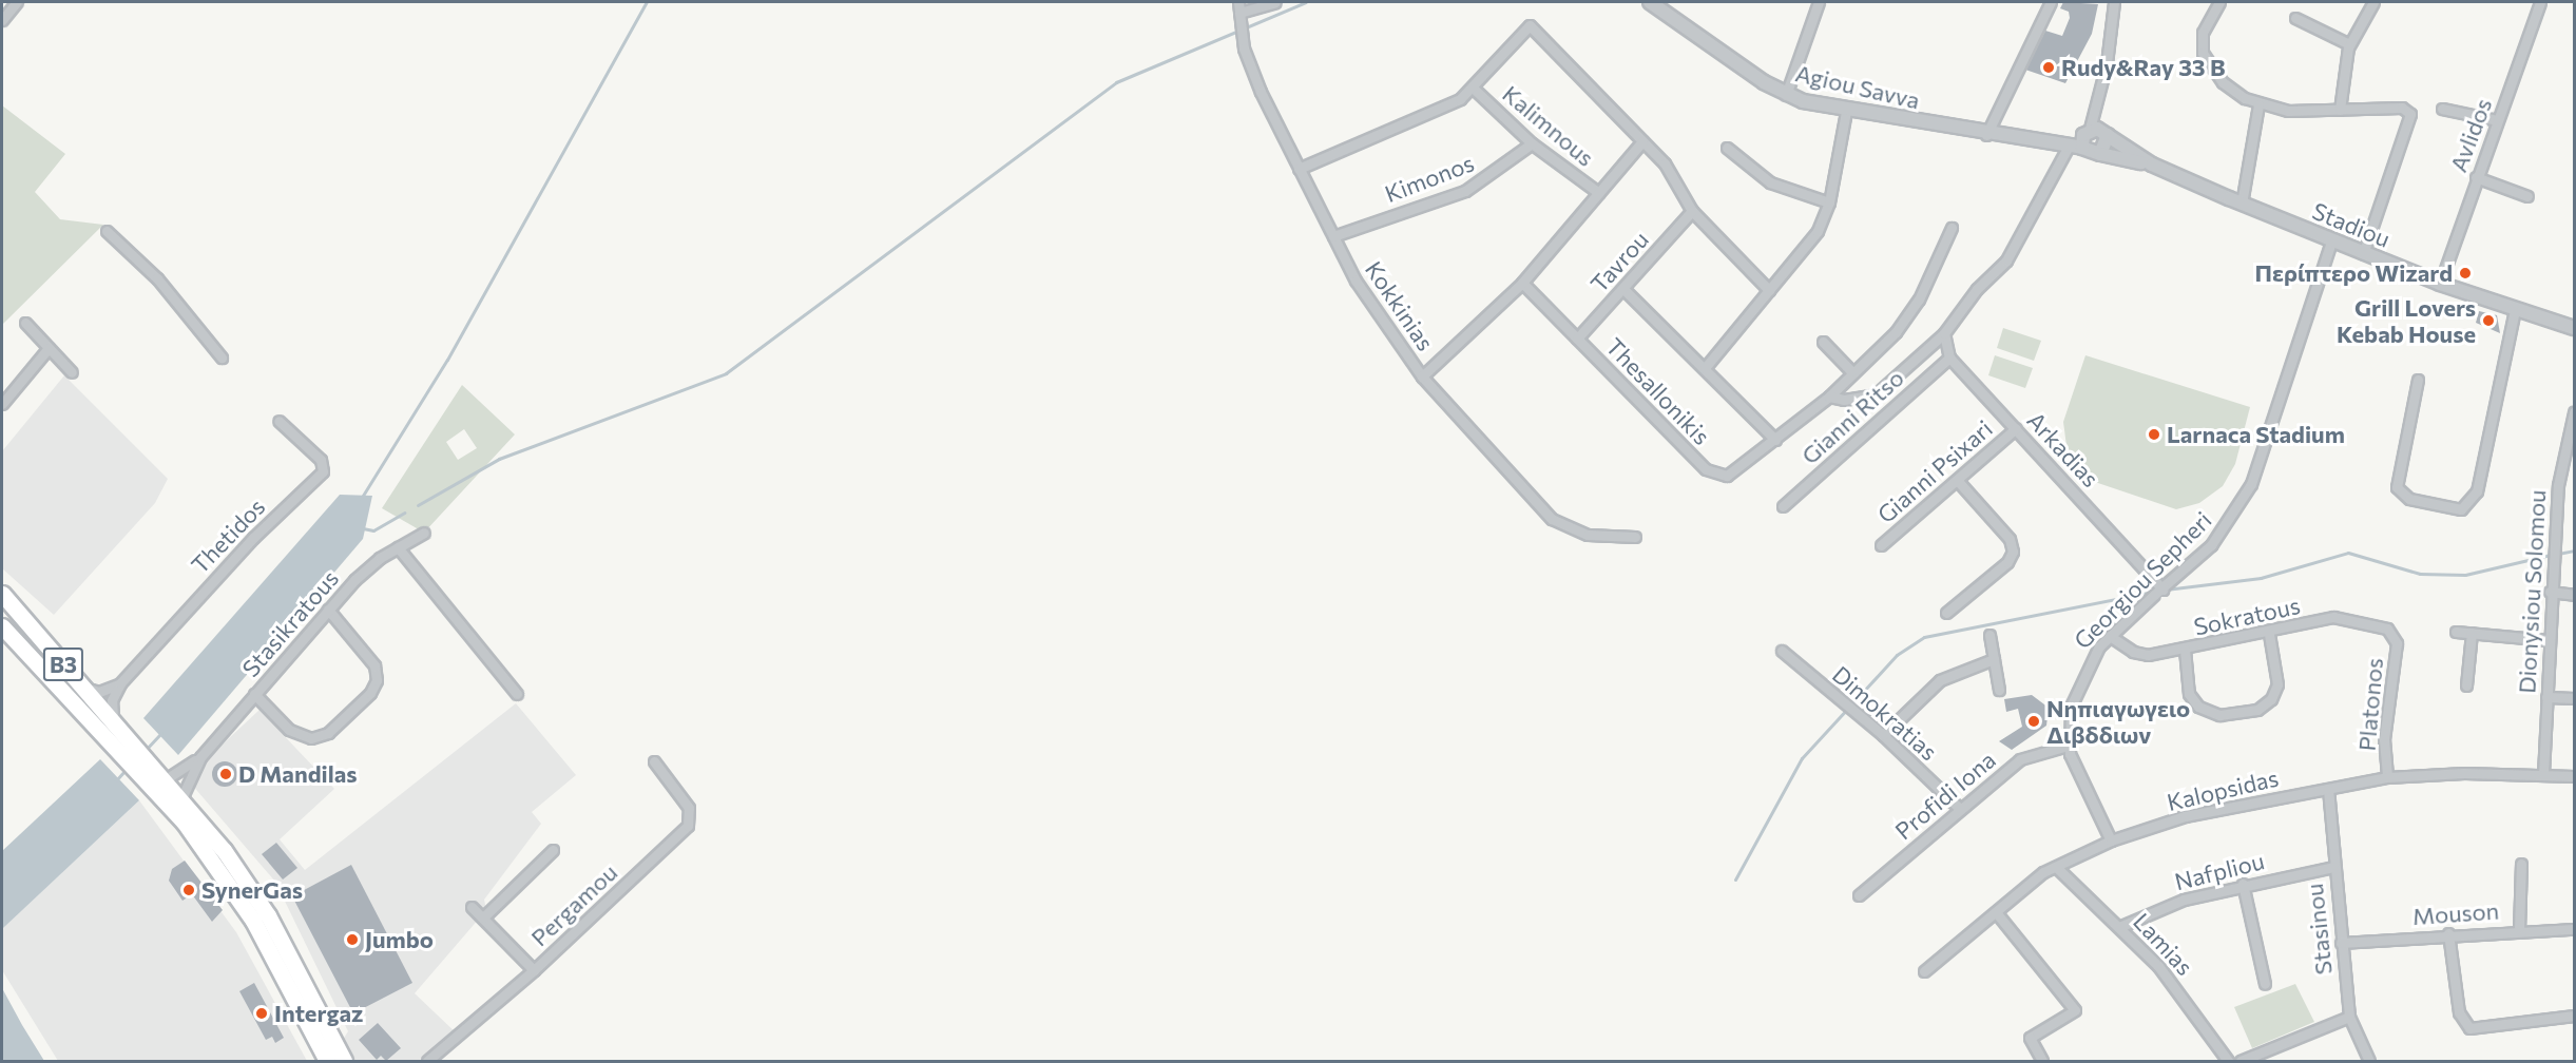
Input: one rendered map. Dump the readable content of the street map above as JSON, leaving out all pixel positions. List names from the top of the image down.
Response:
{
  "streets": {
    "main road": ["B3"],
    "street": [
      "Agiou Savva",
      "Kalimnous",
      "Avlidos",
      "Kimonos",
      "Stadiou",
      "Tavrou",
      "Kokkinias",
      "Thesallonikis",
      "Gianni Ritso",
      "Arkadias",
      "Gianni Psixari",
      "Thetidos",
      "Georgiou Sepheri",
      "Dionysiou Solomou",
      "Sokratous",
      "Stasikratous",
      "Platonos",
      "Dimokratias",
      "Kalopsidas",
      "Profidi Iona",
      "Nafpliou",
      "Pergamou",
      "Mouson",
      "Stasinou",
      "Lamias"
    ]
  },
  "crossings": [
    ["Agiou Savva", "Stadiou"],
    ["Kalimnous", "Kimonos"],
    ["Avlidos", "Stadiou"],
    ["Kimonos", "Kokkinias"],
    ["Stadiou", "Georgiou Sepheri"],
    ["Tavrou", "Thesallonikis"],
    ["Gianni Ritso", "Arkadias"],
    ["Arkadias", "Gianni Psixari"],
    ["Arkadias", "Georgiou Sepheri"],
    ["Thetidos", "B3"],
    ["Georgiou Sepheri", "Sokratous"],
    ["Georgiou Sepheri", "Profidi Iona"],
    ["Dionysiou Solomou", "Kalopsidas"],
    ["Sokratous", "Platonos"],
    ["Stasikratous", "B3"],
    ["Platonos", "Kalopsidas"],
    ["Dimokratias", "Profidi Iona"],
    ["Kalopsidas", "Stasinou"],
    ["Kalopsidas", "Lamias"],
    ["Nafpliou", "Stasinou"],
    ["Nafpliou", "Lamias"],
    ["Mouson", "Stasinou"]
  ],
  "places": [
    "Rudy&Ray 33 B",
    "Περίπτερο Wizard",
    "Grill Lovers Kebab House",
    "Larnaca Stadium",
    "Νηπιαγωγειο Διβδδιων",
    "D Mandilas",
    "SynerGas",
    "Jumbo",
    "Intergaz"
  ]
}
